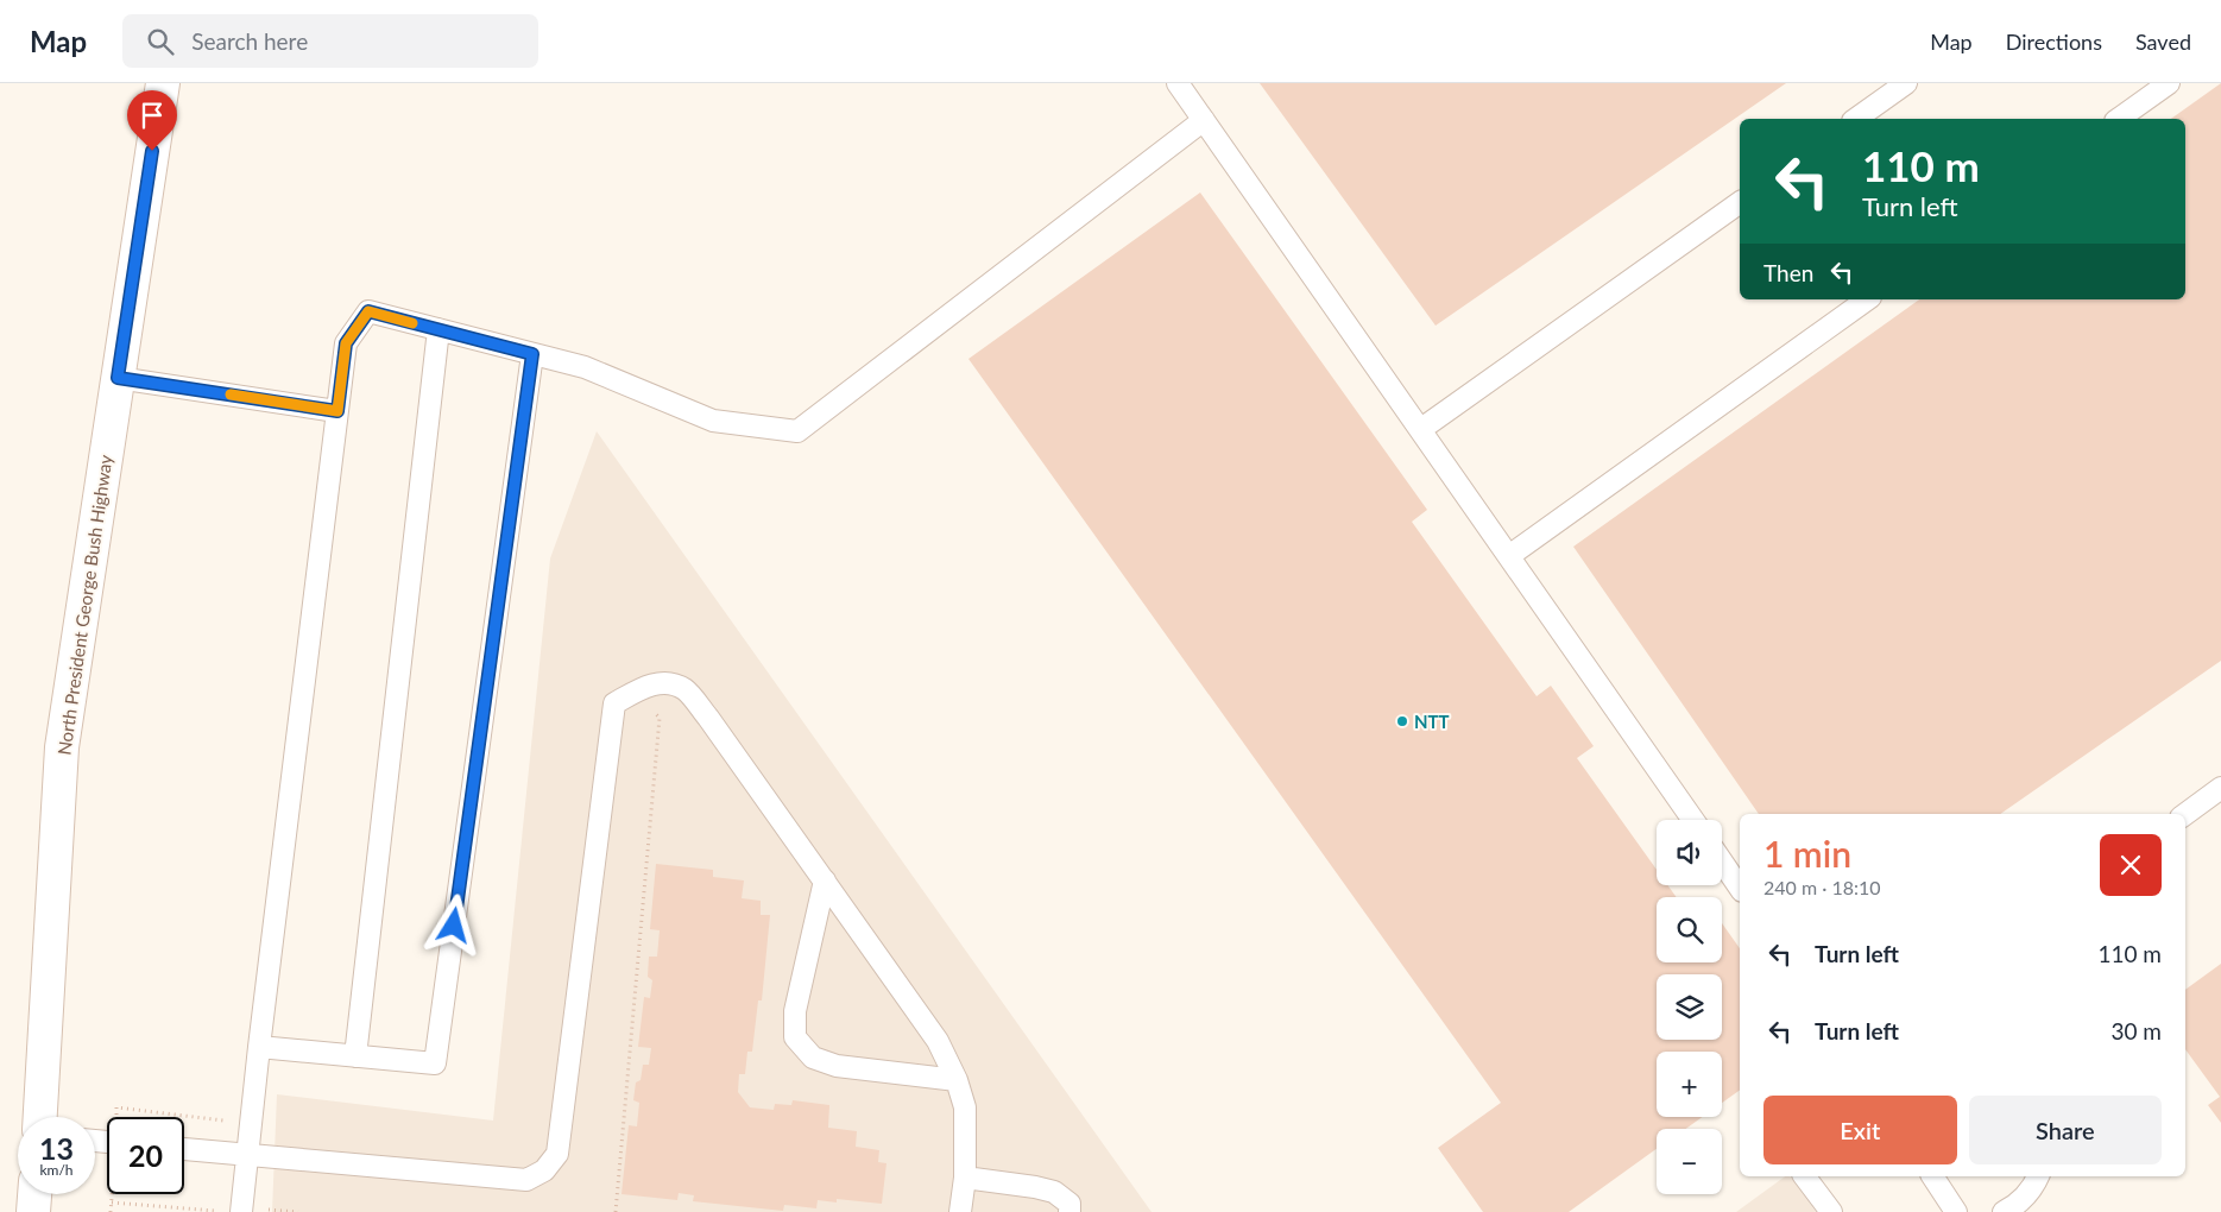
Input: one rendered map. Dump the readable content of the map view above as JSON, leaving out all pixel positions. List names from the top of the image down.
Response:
{
  "streets": {
    "main road": ["North President George Bush Highway"]
  },
  "places": ["NTT"],
  "page": {
    "header": "Map",
    "search": "Search here",
    "nav": ["Map", "Directions", "Saved"],
    "turn": ["110 m", "Turn left"],
    "then": "Then",
    "heading": ["1 min", "240 m · 18:10"],
    "map_buttons": ["+", "−"],
    "list": [
      {
        "name": "Turn left",
        "value": "110 m"
      },
      {
        "name": "Turn left",
        "value": "30 m"
      }
    ],
    "buttons": ["Exit", "Share"],
    "speed": "13 km/h",
    "limit": "20"
  }
}
